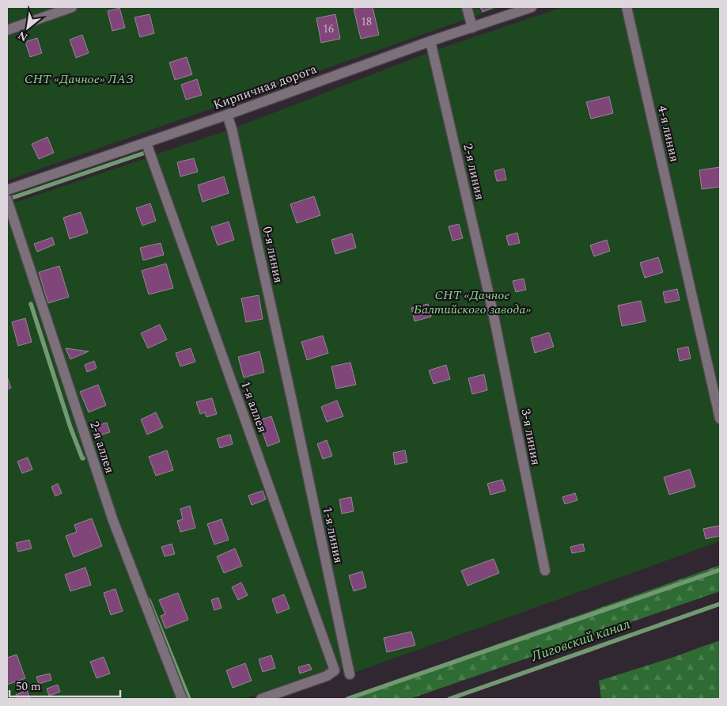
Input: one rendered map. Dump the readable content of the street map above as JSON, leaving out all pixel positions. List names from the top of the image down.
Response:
{
  "streets": {
    "street": [
      "Кирпичная дорога",
      "4-я линия",
      "2-я линия",
      "0-я линия",
      "1-я аллея",
      "3-я линия",
      "2-я аллея",
      "1-я линия"
    ]
  },
  "crossings": [
    ["Кирпичная дорога", "2-я линия"],
    ["Кирпичная дорога", "0-я линия"],
    ["Кирпичная дорога", "1-я аллея"],
    ["2-я линия", "3-я линия"],
    ["0-я линия", "1-я линия"]
  ],
  "water": ["Лиговский канал"],
  "parks": ["СНТ «Дачное» ЛАЗ", "СНТ «Дачное Балтийского завода»"],
  "house_numbers": ["18", "16"],
  "scale_bar": "50 m",
  "north": "bottom left"
}
